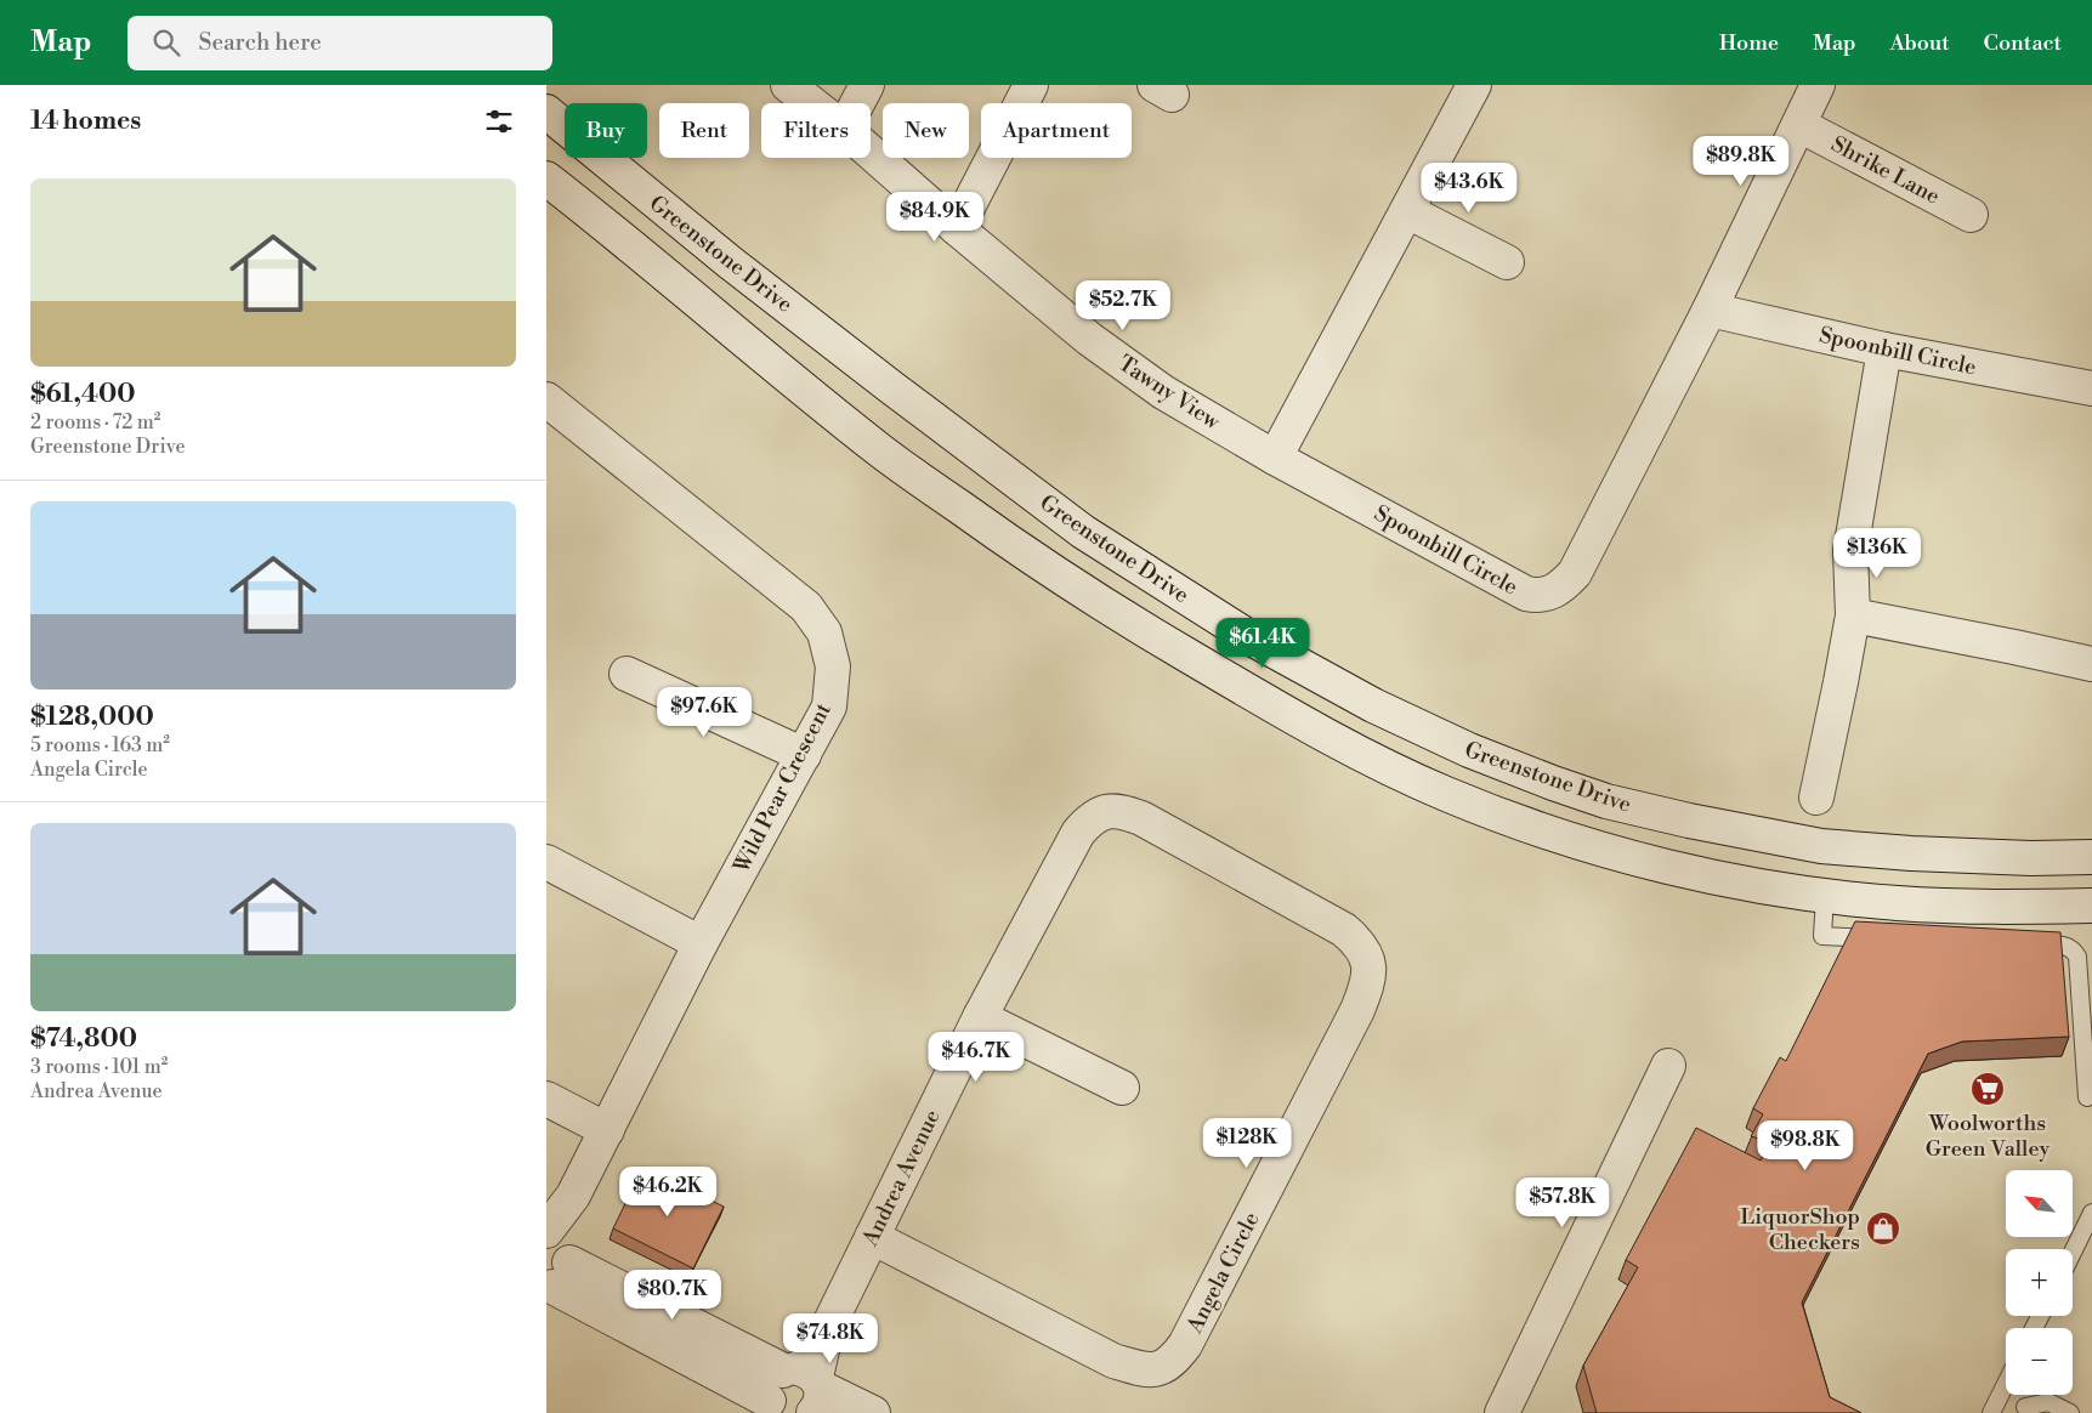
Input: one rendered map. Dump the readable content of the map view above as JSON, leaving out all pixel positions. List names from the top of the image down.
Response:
{
  "streets": {
    "street": [
      "Shrike Lane",
      "Greenstone Drive",
      "Spoonbill Circle",
      "Tawny View",
      "Wild Pear Crescent",
      "Andrea Avenue",
      "Angela Circle"
    ]
  },
  "crossings": [
    ["Spoonbill Circle", "Tawny View"],
    ["Andrea Avenue", "Angela Circle"]
  ],
  "places": {
    "supermarket": ["Woolworths Green Valley"],
    "shop": ["LiquorShop Checkers"]
  },
  "north": "top left",
  "page": {
    "header": "Map",
    "search": "Search here",
    "nav": [
      "Home",
      "Map",
      "About",
      "Contact"
    ],
    "heading": "14 homes",
    "chip": [
      "Buy",
      "Rent",
      "Filters",
      "New",
      "Apartment"
    ],
    "price": [
      "$89.8K",
      "$43.6K",
      "$84.9K",
      "$52.7K",
      "$136K",
      "$61.4K",
      "$97.6K",
      "$46.7K",
      "$128K",
      "$98.8K",
      "$46.2K",
      "$57.8K",
      "$80.7K",
      "$74.8K"
    ],
    "list": [
      {
        "name": "$61,400",
        "note": "2 rooms · 72 m² · Greenstone Drive"
      },
      {
        "name": "$128,000",
        "note": "5 rooms · 163 m² · Angela Circle"
      },
      {
        "name": "$74,800",
        "note": "3 rooms · 101 m² · Andrea Avenue"
      }
    ],
    "map_buttons": ["+", "−"]
  }
}
